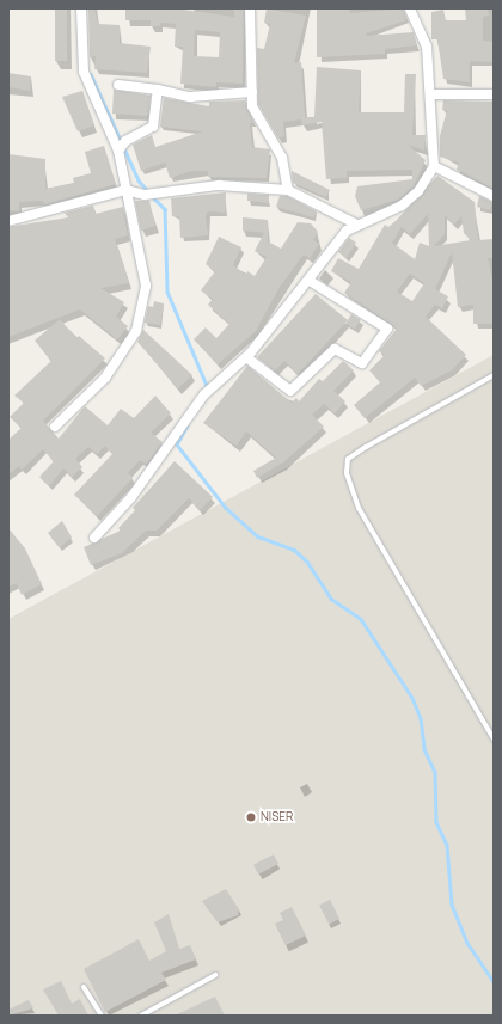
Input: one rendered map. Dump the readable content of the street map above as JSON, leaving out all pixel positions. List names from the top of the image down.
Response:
{
  "places": ["NISER"]
}
